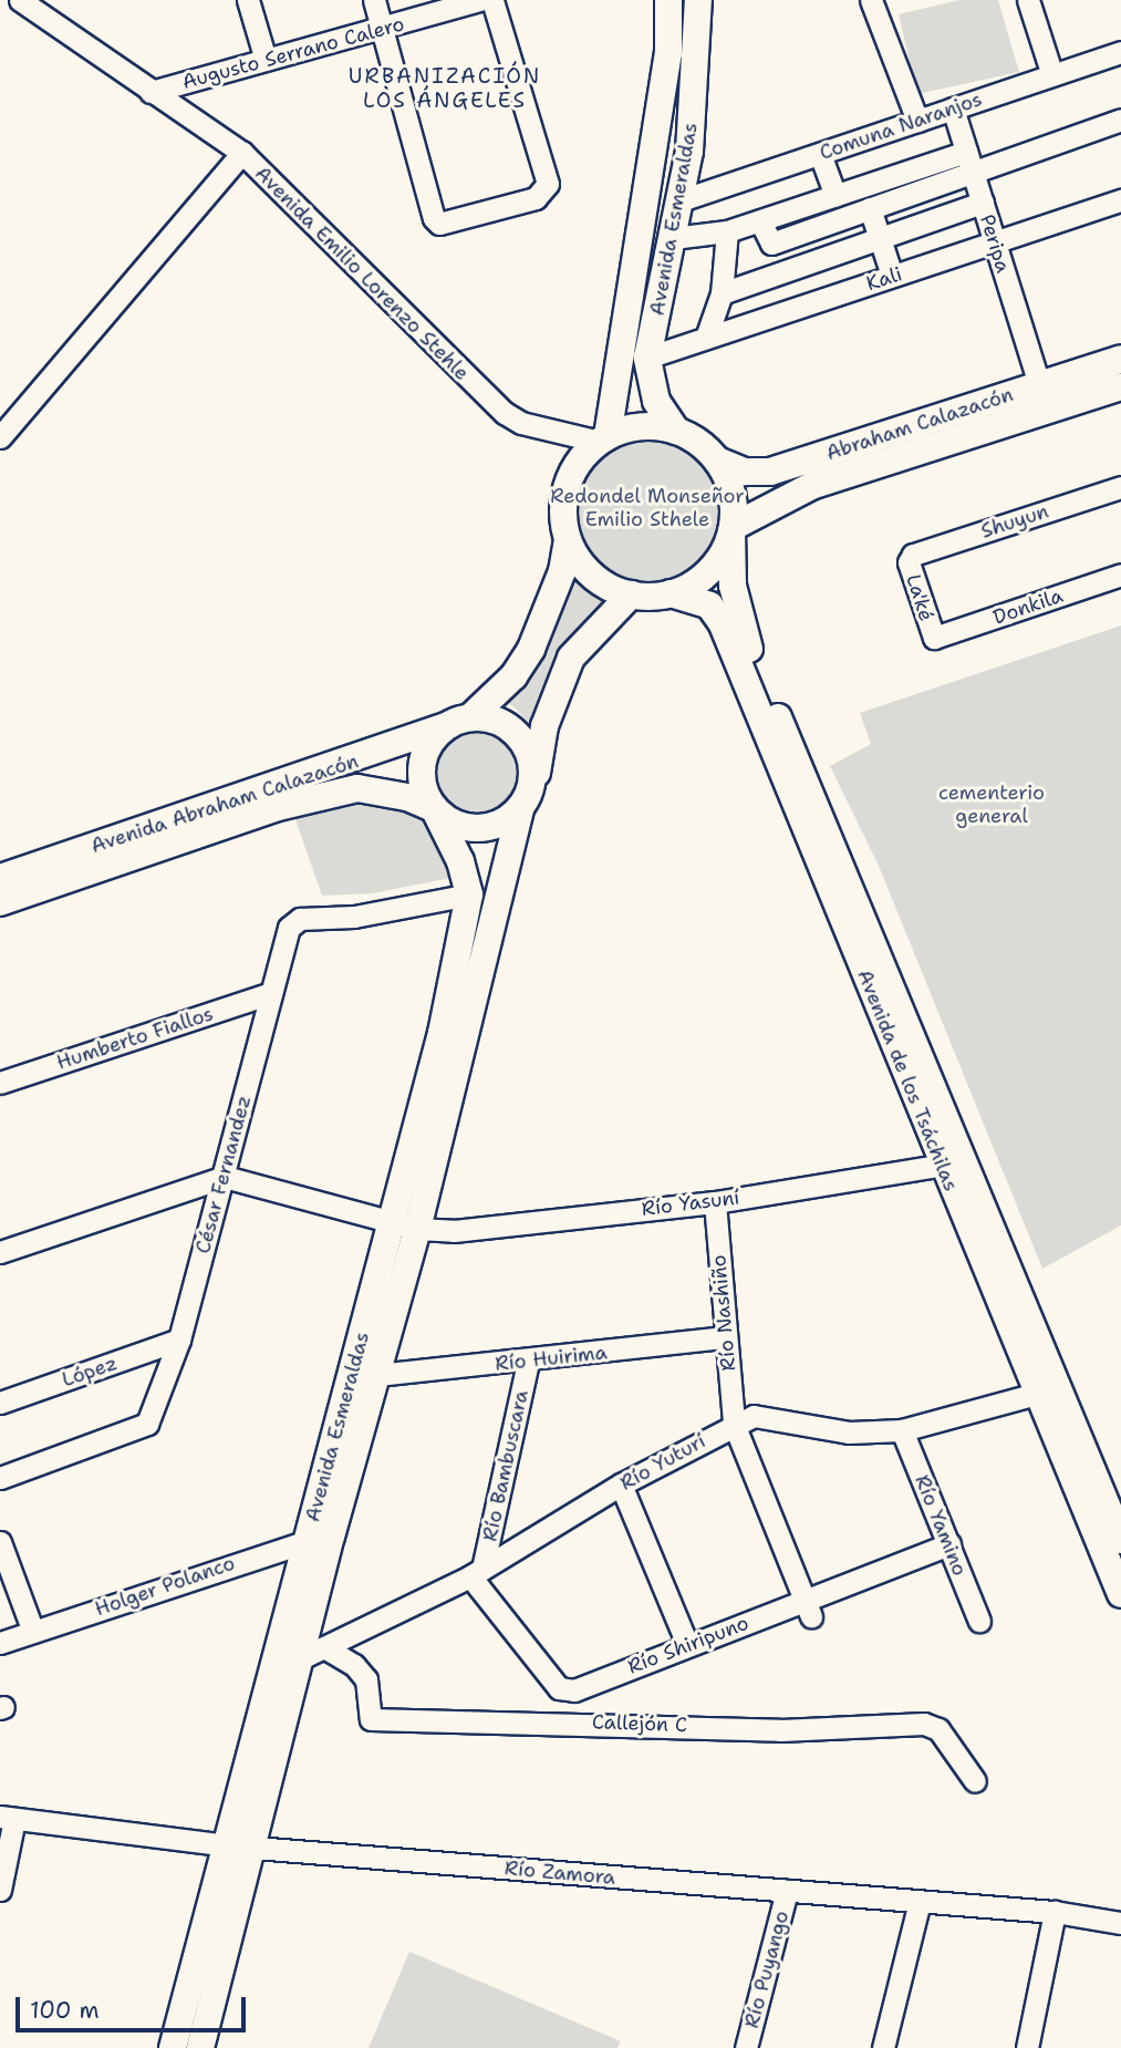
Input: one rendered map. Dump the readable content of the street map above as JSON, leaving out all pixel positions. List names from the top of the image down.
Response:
{
  "streets": {
    "main road": [
      "Avenida Esmeraldas",
      "Abraham Calazacón",
      "Avenida Abraham Calazacón",
      "Avenida de los Tsáchilas"
    ],
    "street": [
      "Augusto Serrano Calero",
      "Comuna Naranjos",
      "Peripa",
      "Avenida Emilio Lorenzo Stehle",
      "Kali",
      "Shuyun",
      "La'ké",
      "Donkila",
      "Humberto Fiallos",
      "César Fernandez",
      "Río Yasuní",
      "Río Nashiño",
      "Río Huirima",
      "López",
      "Río Yuturí",
      "Río Bambuscara",
      "Río Yamino",
      "Holger Polanco",
      "Río Shiripuno",
      "Callejón C",
      "Río Zamora",
      "Río Puyango"
    ]
  },
  "crossings": [
    ["Augusto Serrano Calero", "Avenida Emilio Lorenzo Stehle"],
    ["Comuna Naranjos", "Avenida Esmeraldas"],
    ["Comuna Naranjos", "Peripa"],
    ["Avenida Esmeraldas", "Avenida Emilio Lorenzo Stehle"],
    ["Avenida Esmeraldas", "Kali"],
    ["Avenida Esmeraldas", "Abraham Calazacón"],
    ["Avenida Esmeraldas", "Avenida Abraham Calazacón"],
    ["Avenida Esmeraldas", "Avenida de los Tsáchilas"],
    ["Avenida Esmeraldas", "César Fernandez"],
    ["Avenida Esmeraldas", "Río Yasuní"],
    ["Avenida Esmeraldas", "Río Huirima"],
    ["Avenida Esmeraldas", "Río Yuturí"],
    ["Avenida Esmeraldas", "Holger Polanco"],
    ["Avenida Esmeraldas", "Callejón C"],
    ["Avenida Esmeraldas", "Río Zamora"],
    ["Peripa", "Kali"],
    ["Avenida Emilio Lorenzo Stehle", "Abraham Calazacón"],
    ["Avenida Emilio Lorenzo Stehle", "Avenida Abraham Calazacón"],
    ["Avenida Emilio Lorenzo Stehle", "Avenida de los Tsáchilas"],
    ["Abraham Calazacón", "Avenida Abraham Calazacón"],
    ["Abraham Calazacón", "Avenida de los Tsáchilas"],
    ["Shuyun", "La'ké"],
    ["La'ké", "Donkila"],
    ["Avenida Abraham Calazacón", "Avenida de los Tsáchilas"],
    ["Humberto Fiallos", "César Fernandez"],
    ["Avenida de los Tsáchilas", "Río Yasuní"],
    ["Avenida de los Tsáchilas", "Río Yuturí"],
    ["César Fernandez", "Río Yasuní"],
    ["César Fernandez", "López"],
    ["Río Yasuní", "Río Nashiño"],
    ["Río Nashiño", "Río Huirima"],
    ["Río Nashiño", "Río Yuturí"],
    ["Río Nashiño", "Río Shiripuno"],
    ["Río Huirima", "Río Bambuscara"],
    ["Río Yuturí", "Río Bambuscara"],
    ["Río Yuturí", "Río Yamino"],
    ["Río Yuturí", "Río Shiripuno"],
    ["Río Yuturí", "Callejón C"],
    ["Río Bambuscara", "Río Shiripuno"],
    ["Río Yamino", "Río Shiripuno"],
    ["Río Zamora", "Río Puyango"]
  ],
  "districts": ["URBANIZACIÓN LOS ÁNGELES"],
  "parks": ["Redondel Monseñor Emilio Sthele", "cementerio general"],
  "scale_bar": "100 m"
}
